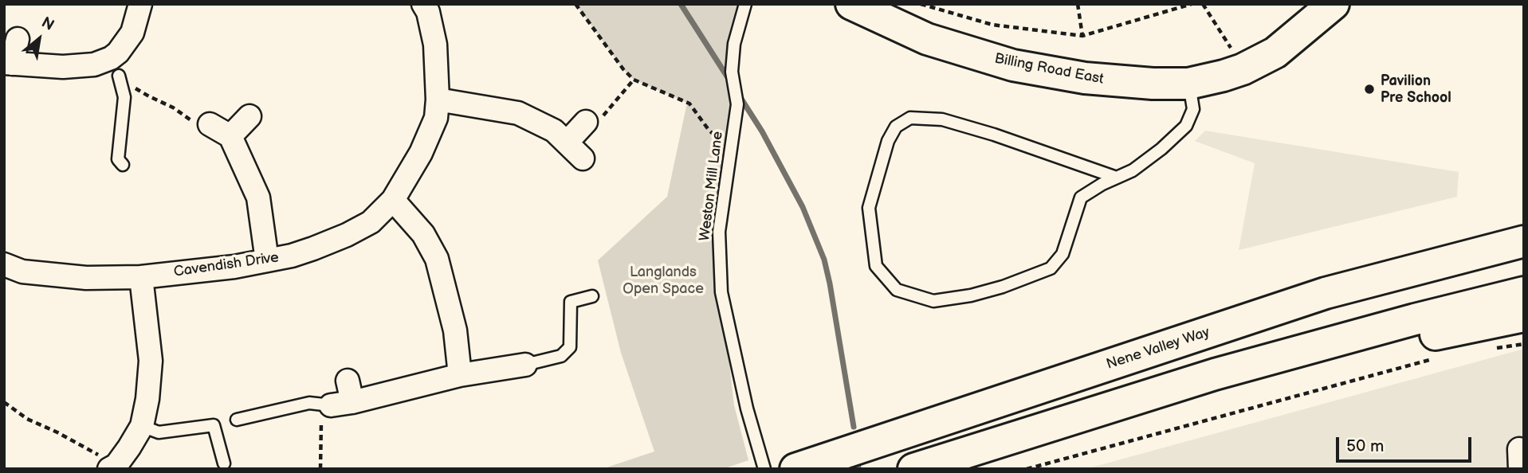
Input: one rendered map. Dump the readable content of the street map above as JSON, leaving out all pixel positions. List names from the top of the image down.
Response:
{
  "streets": {
    "main road": ["Billing Road East", "Nene Valley Way"],
    "street": ["Cavendish Drive"],
    "lane": ["Weston Mill Lane"]
  },
  "parks": ["Langlands Open Space"],
  "places": ["Pavilion Pre School"],
  "scale_bar": "50 m",
  "north": "top right"
}
